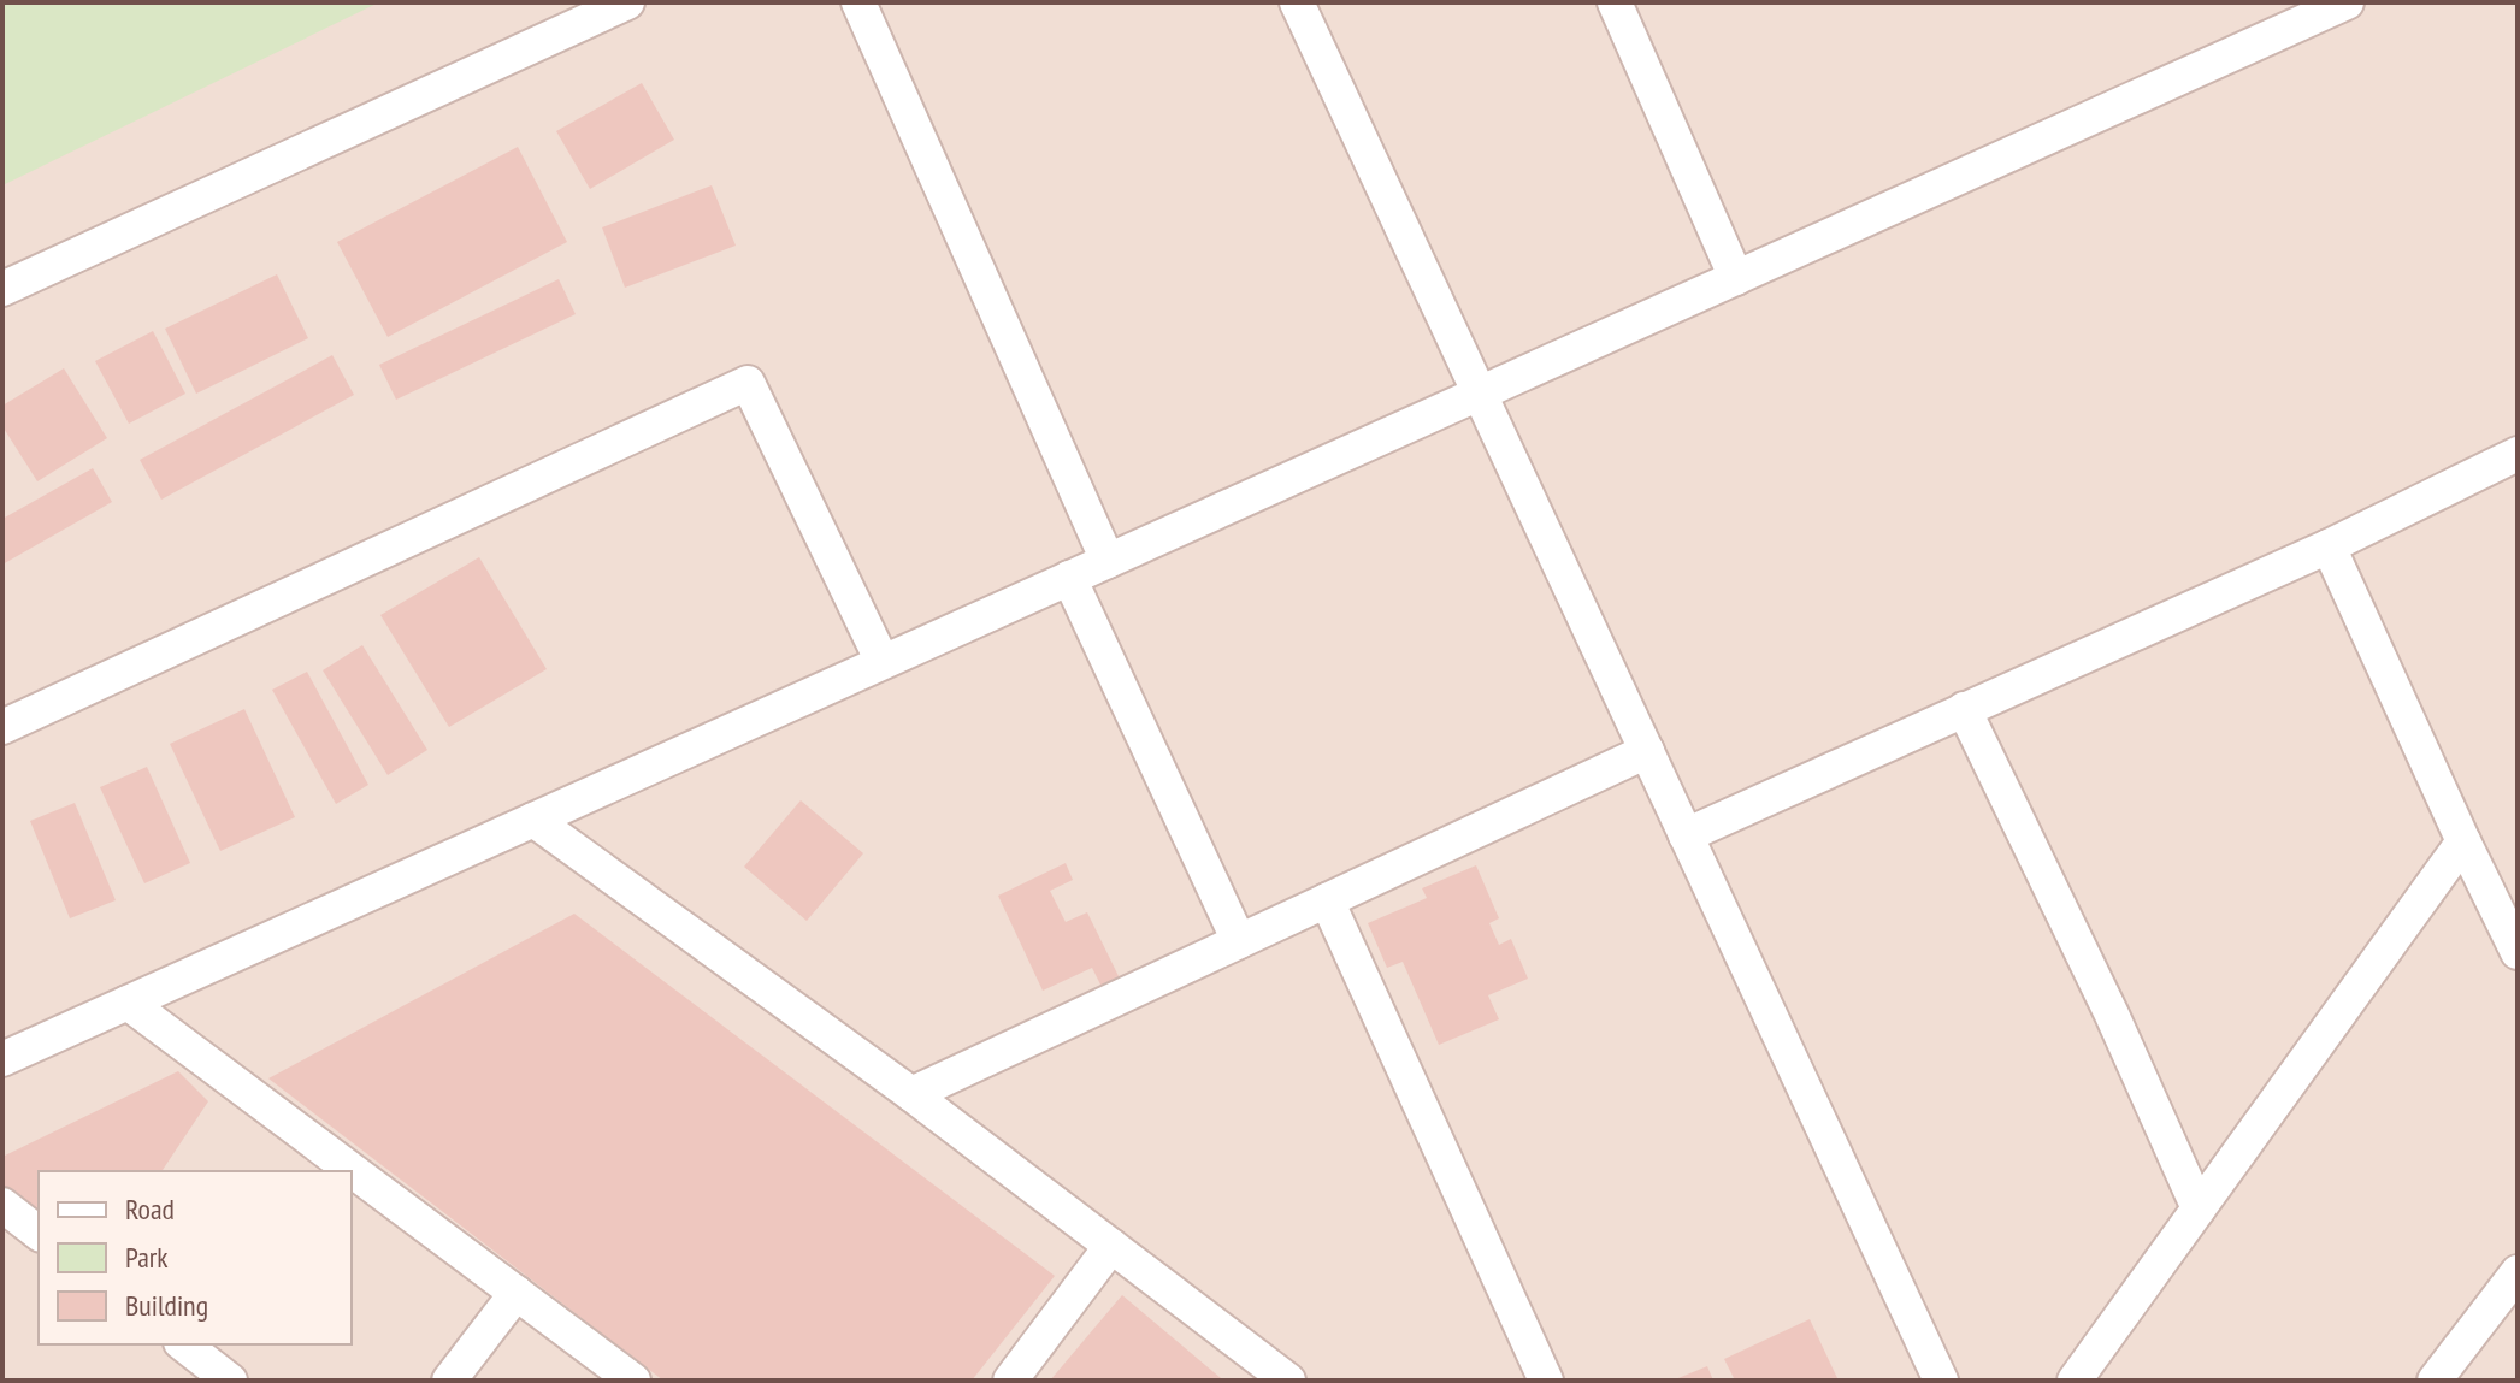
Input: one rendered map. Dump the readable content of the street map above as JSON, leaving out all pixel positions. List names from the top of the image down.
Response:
{
  "legend": ["Road", "Park", "Building"]
}
